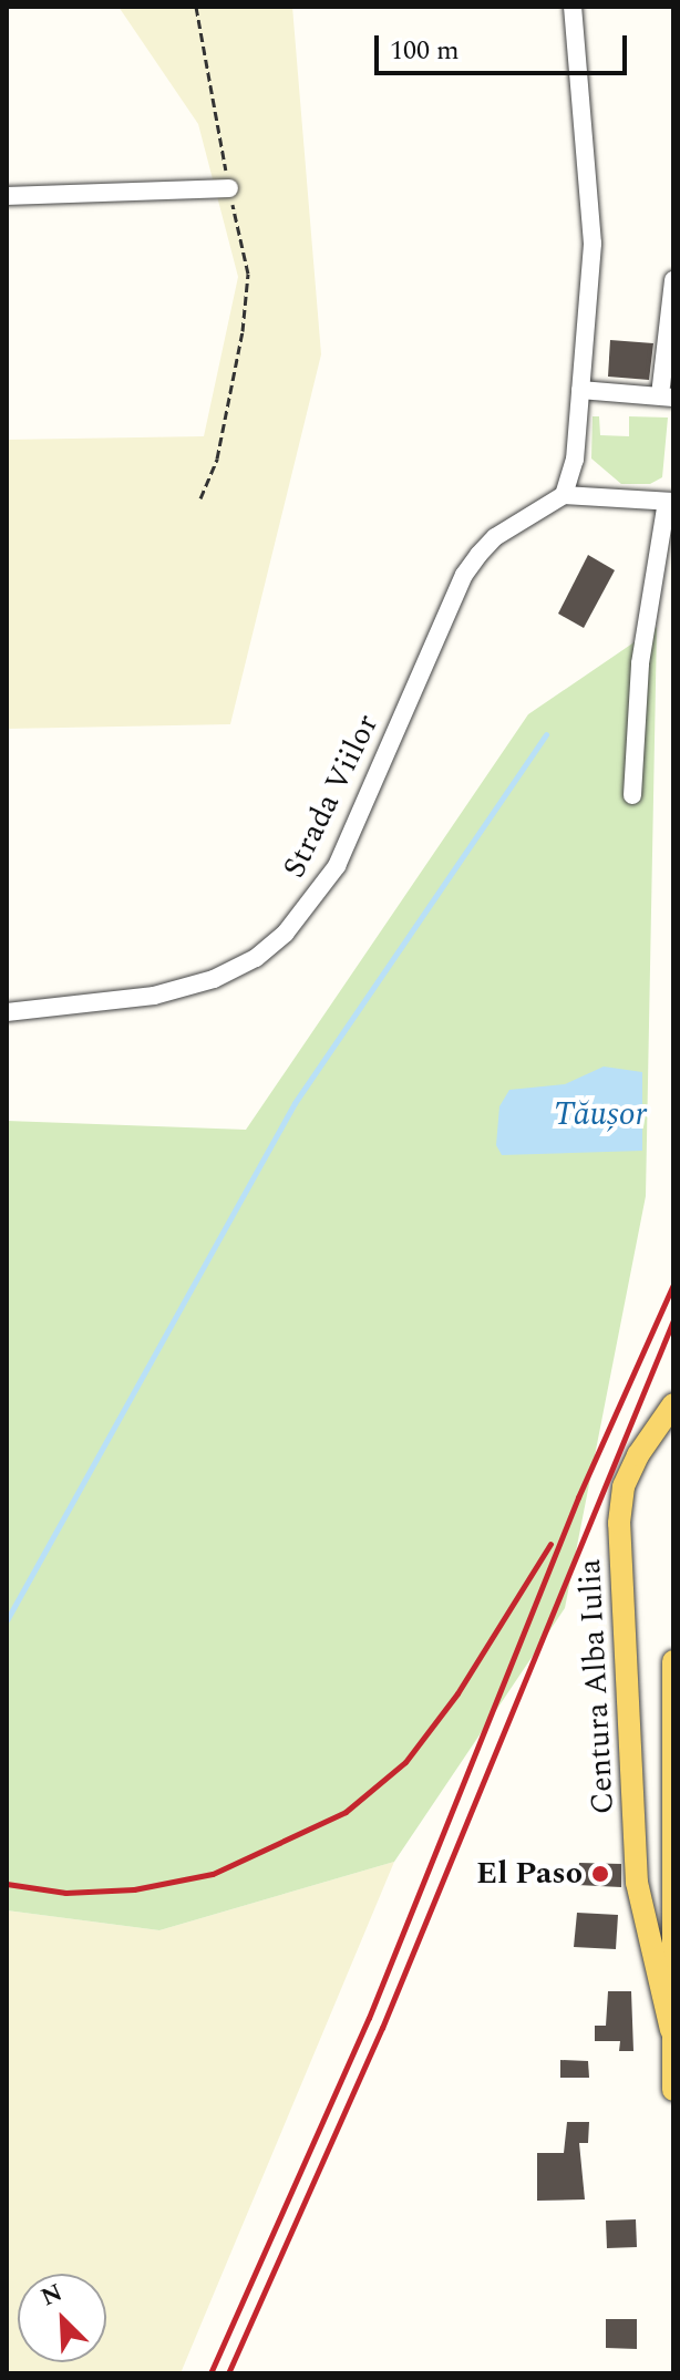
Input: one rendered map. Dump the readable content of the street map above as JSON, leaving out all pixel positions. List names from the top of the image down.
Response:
{
  "streets": {
    "main road": ["Centura Alba Iulia"],
    "street": ["Strada Viilor"]
  },
  "water": ["Tăușor"],
  "places": ["El Paso"],
  "scale_bar": "100 m",
  "north": "top left"
}
